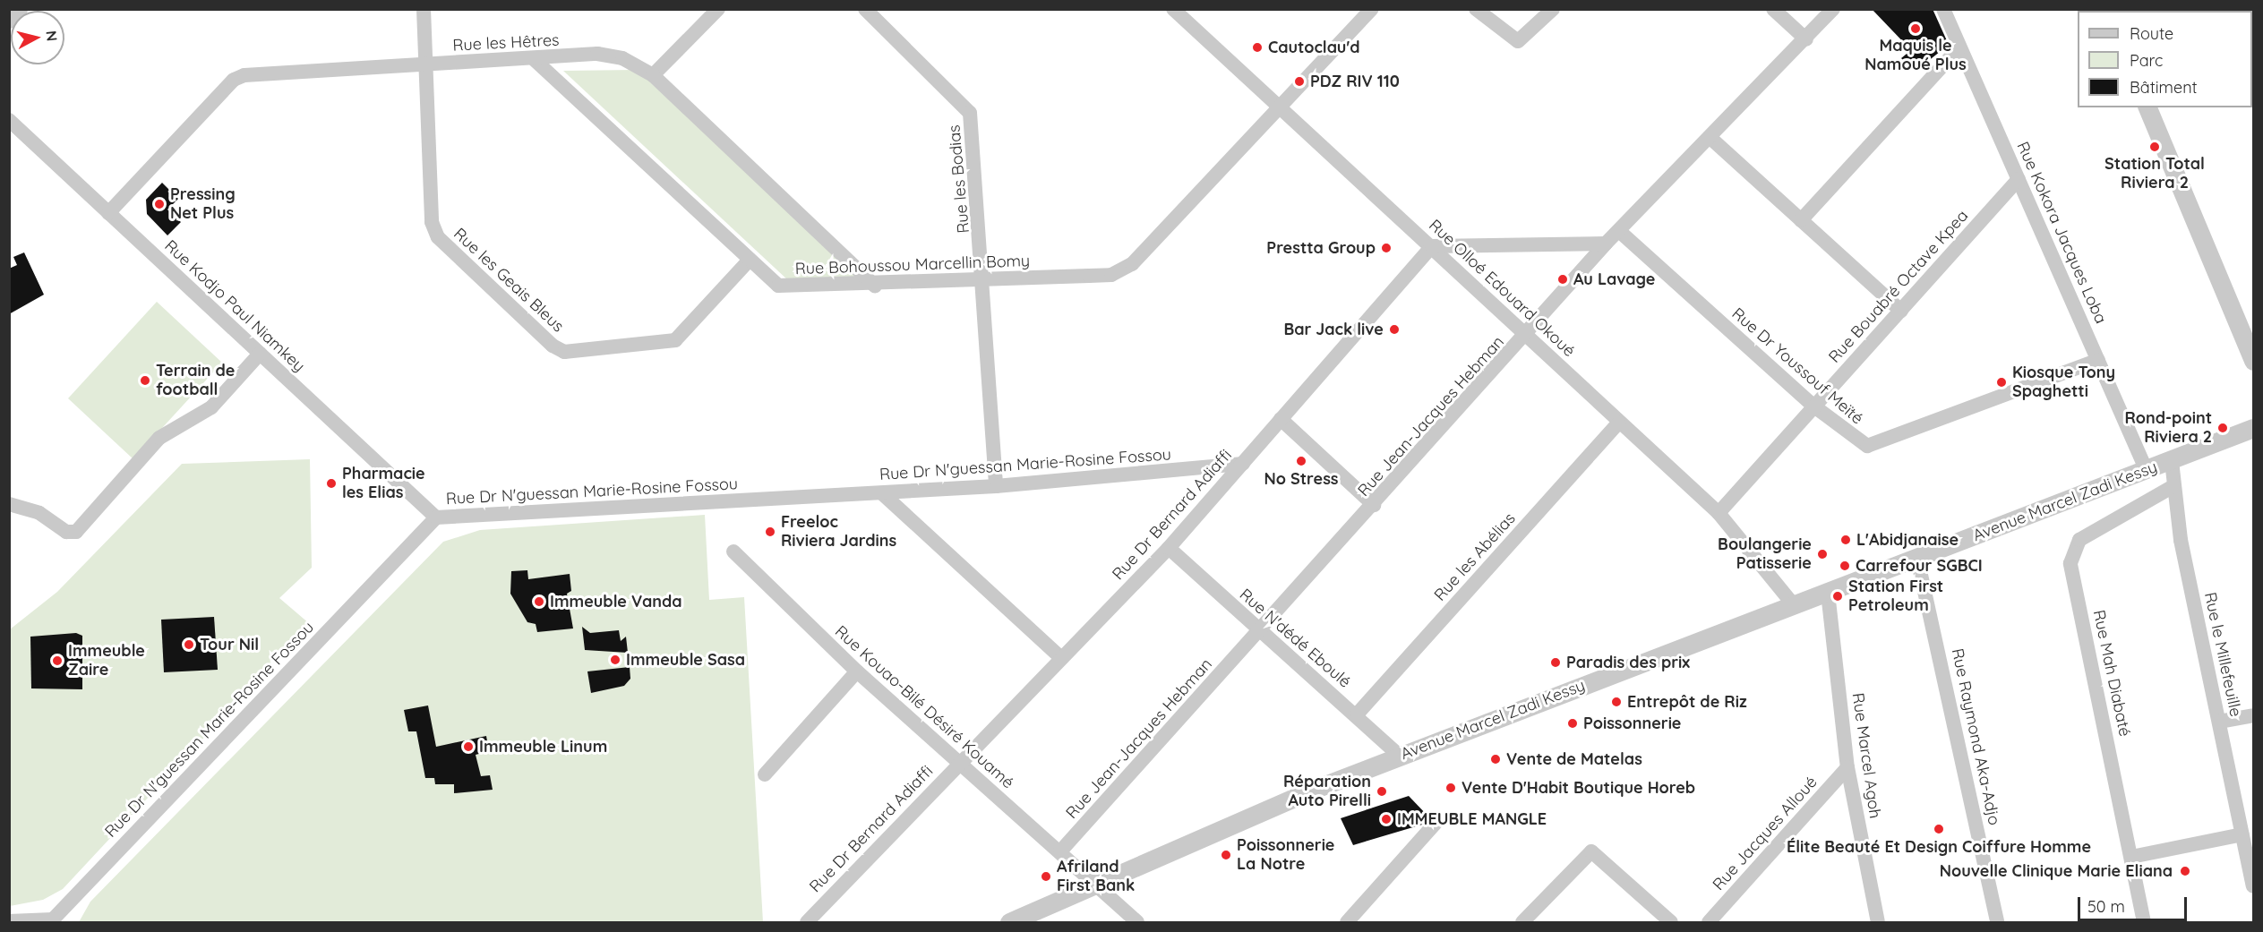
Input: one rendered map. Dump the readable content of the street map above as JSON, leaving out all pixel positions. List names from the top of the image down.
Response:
{
  "streets": {
    "street": [
      "Rue les Hêtres",
      "Rue les Bodias",
      "Rue Kokora Jacques Loba",
      "Rue Bohoussou Marcellin Bomy",
      "Rue les Geais Bleus",
      "Rue Bouabré Octave Kpea",
      "Rue Olloé Edouard Okoué",
      "Rue Kodjo Paul Niamkey",
      "Rue Dr Youssouf Meïté",
      "Rue Jean-Jacques Hebman",
      "Rue Dr N'guessan Marie-Rosine Fossou",
      "Avenue Marcel Zadi Kessy",
      "Rue Dr Bernard Adiaffi",
      "Rue les Abélias",
      "Rue N'dédé Eboulé",
      "Rue le Millefeuille",
      "Rue Mah Diabaté",
      "Rue Kouao-Bilé Désiré Kouamé",
      "Rue Raymond Aka-Adjo",
      "Rue Marcel Agoh",
      "Rue Jacques Alloué"
    ]
  },
  "crossings": [
    ["Rue les Hêtres", "Rue Bohoussou Marcellin Bomy"],
    ["Rue les Hêtres", "Rue les Geais Bleus"],
    ["Rue les Hêtres", "Rue Kodjo Paul Niamkey"],
    ["Rue les Bodias", "Rue Bohoussou Marcellin Bomy"],
    ["Rue les Bodias", "Rue Dr N'guessan Marie-Rosine Fossou"],
    ["Rue Kokora Jacques Loba", "Rue Bouabré Octave Kpea"],
    ["Rue Kokora Jacques Loba", "Rue Dr Youssouf Meïté"],
    ["Rue Kokora Jacques Loba", "Avenue Marcel Zadi Kessy"],
    ["Rue Bohoussou Marcellin Bomy", "Rue les Geais Bleus"],
    ["Rue Bohoussou Marcellin Bomy", "Rue Olloé Edouard Okoué"],
    ["Rue Bouabré Octave Kpea", "Rue Olloé Edouard Okoué"],
    ["Rue Bouabré Octave Kpea", "Rue Dr Youssouf Meïté"],
    ["Rue Olloé Edouard Okoué", "Rue Jean-Jacques Hebman"],
    ["Rue Olloé Edouard Okoué", "Avenue Marcel Zadi Kessy"],
    ["Rue Olloé Edouard Okoué", "Rue Dr Bernard Adiaffi"],
    ["Rue Olloé Edouard Okoué", "Rue les Abélias"],
    ["Rue Kodjo Paul Niamkey", "Rue Dr N'guessan Marie-Rosine Fossou"],
    ["Rue Dr Youssouf Meïté", "Rue Jean-Jacques Hebman"],
    ["Rue Jean-Jacques Hebman", "Rue N'dédé Eboulé"],
    ["Rue Jean-Jacques Hebman", "Rue Kouao-Bilé Désiré Kouamé"],
    ["Rue Dr N'guessan Marie-Rosine Fossou", "Rue Dr Bernard Adiaffi"],
    ["Avenue Marcel Zadi Kessy", "Rue N'dédé Eboulé"],
    ["Avenue Marcel Zadi Kessy", "Rue le Millefeuille"],
    ["Avenue Marcel Zadi Kessy", "Rue Kouao-Bilé Désiré Kouamé"],
    ["Avenue Marcel Zadi Kessy", "Rue Raymond Aka-Adjo"],
    ["Avenue Marcel Zadi Kessy", "Rue Marcel Agoh"],
    ["Rue Dr Bernard Adiaffi", "Rue N'dédé Eboulé"],
    ["Rue Dr Bernard Adiaffi", "Rue Kouao-Bilé Désiré Kouamé"],
    ["Rue les Abélias", "Rue N'dédé Eboulé"],
    ["Rue le Millefeuille", "Rue Mah Diabaté"],
    ["Rue Marcel Agoh", "Rue Jacques Alloué"]
  ],
  "places": [
    "Maquis le Namoué Plus",
    "Cautoclau'd",
    "PDZ RIV 110",
    "Station Total Riviera 2",
    "Pressing Net Plus",
    "Prestta Group",
    "Au Lavage",
    "Bar Jack live",
    "Terrain de football",
    "Kiosque Tony Spaghetti",
    "Rond-point Riviera 2",
    "No Stress",
    "Pharmacie les Elias",
    "Freeloc Riviera Jardins",
    "L'Abidjanaise",
    "Boulangerie Patisserie",
    "Carrefour SGBCI",
    "Station First Petroleum",
    "Immeuble Vanda",
    "Tour Nil",
    "Immeuble Sasa",
    "Immeuble Zaire",
    "Paradis des prix",
    "Entrepôt de Riz",
    "Poissonnerie",
    "Immeuble Linum",
    "Vente de Matelas",
    "Vente D'Habit Boutique Horeb",
    "Réparation Auto Pirelli",
    "IMMEUBLE MANGLE",
    "Élite Beauté Et Design Coiffure Homme",
    "Poissonnerie La Notre",
    "Nouvelle Clinique Marie Eliana",
    "Afriland First Bank"
  ],
  "legend": ["Route", "Parc", "Bâtiment"],
  "scale_bar": "50 m",
  "north": "right"
}
